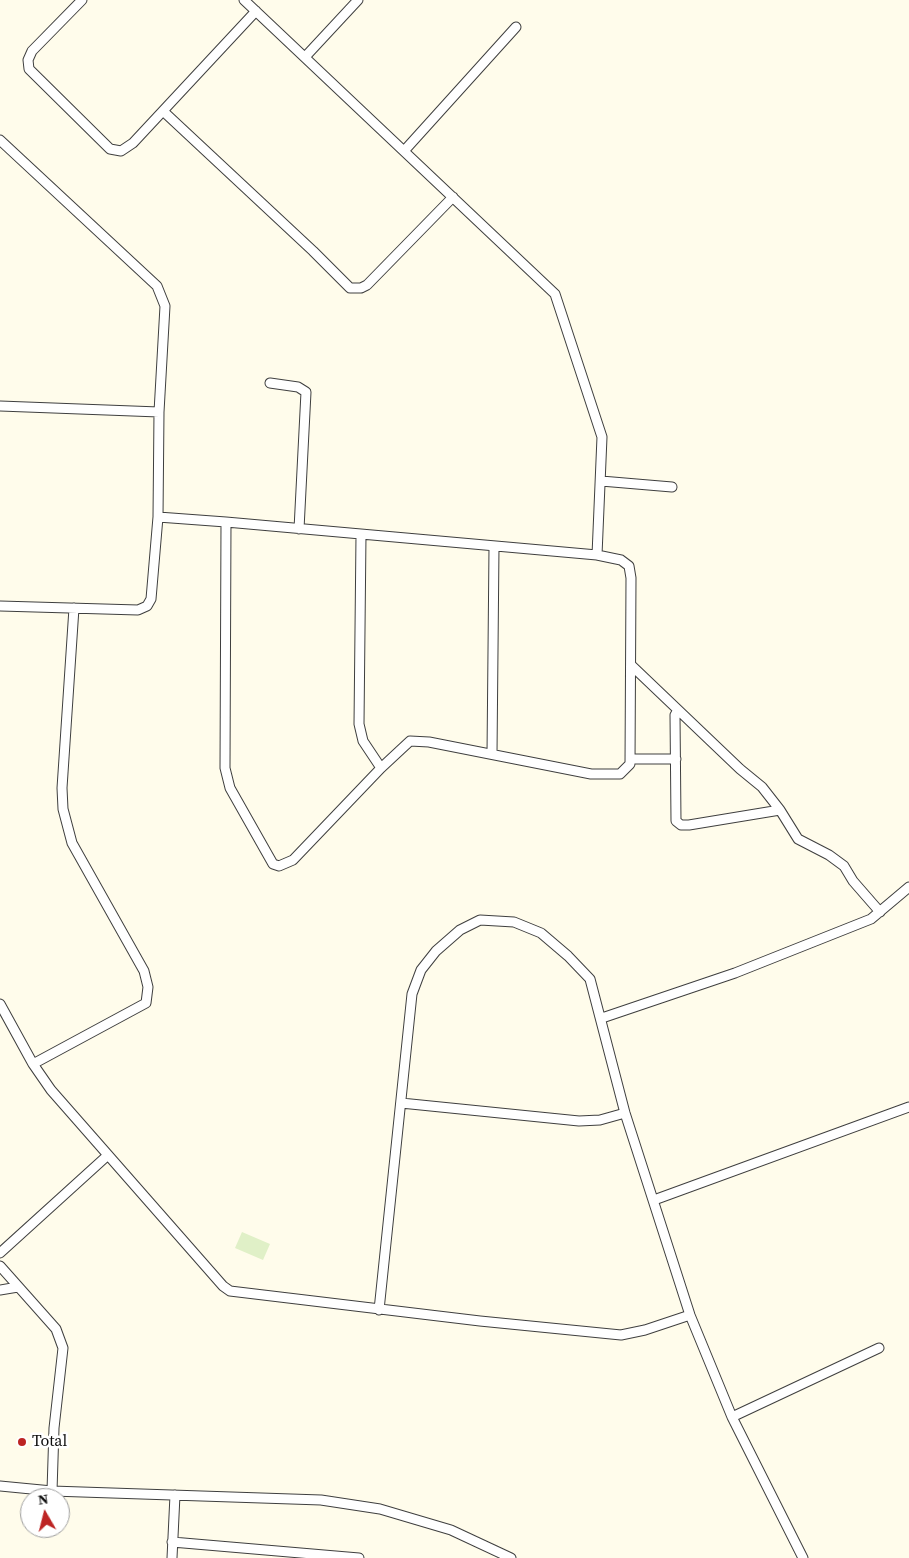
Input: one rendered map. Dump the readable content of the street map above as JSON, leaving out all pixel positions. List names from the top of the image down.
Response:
{
  "places": ["Total"],
  "north": "top"
}
